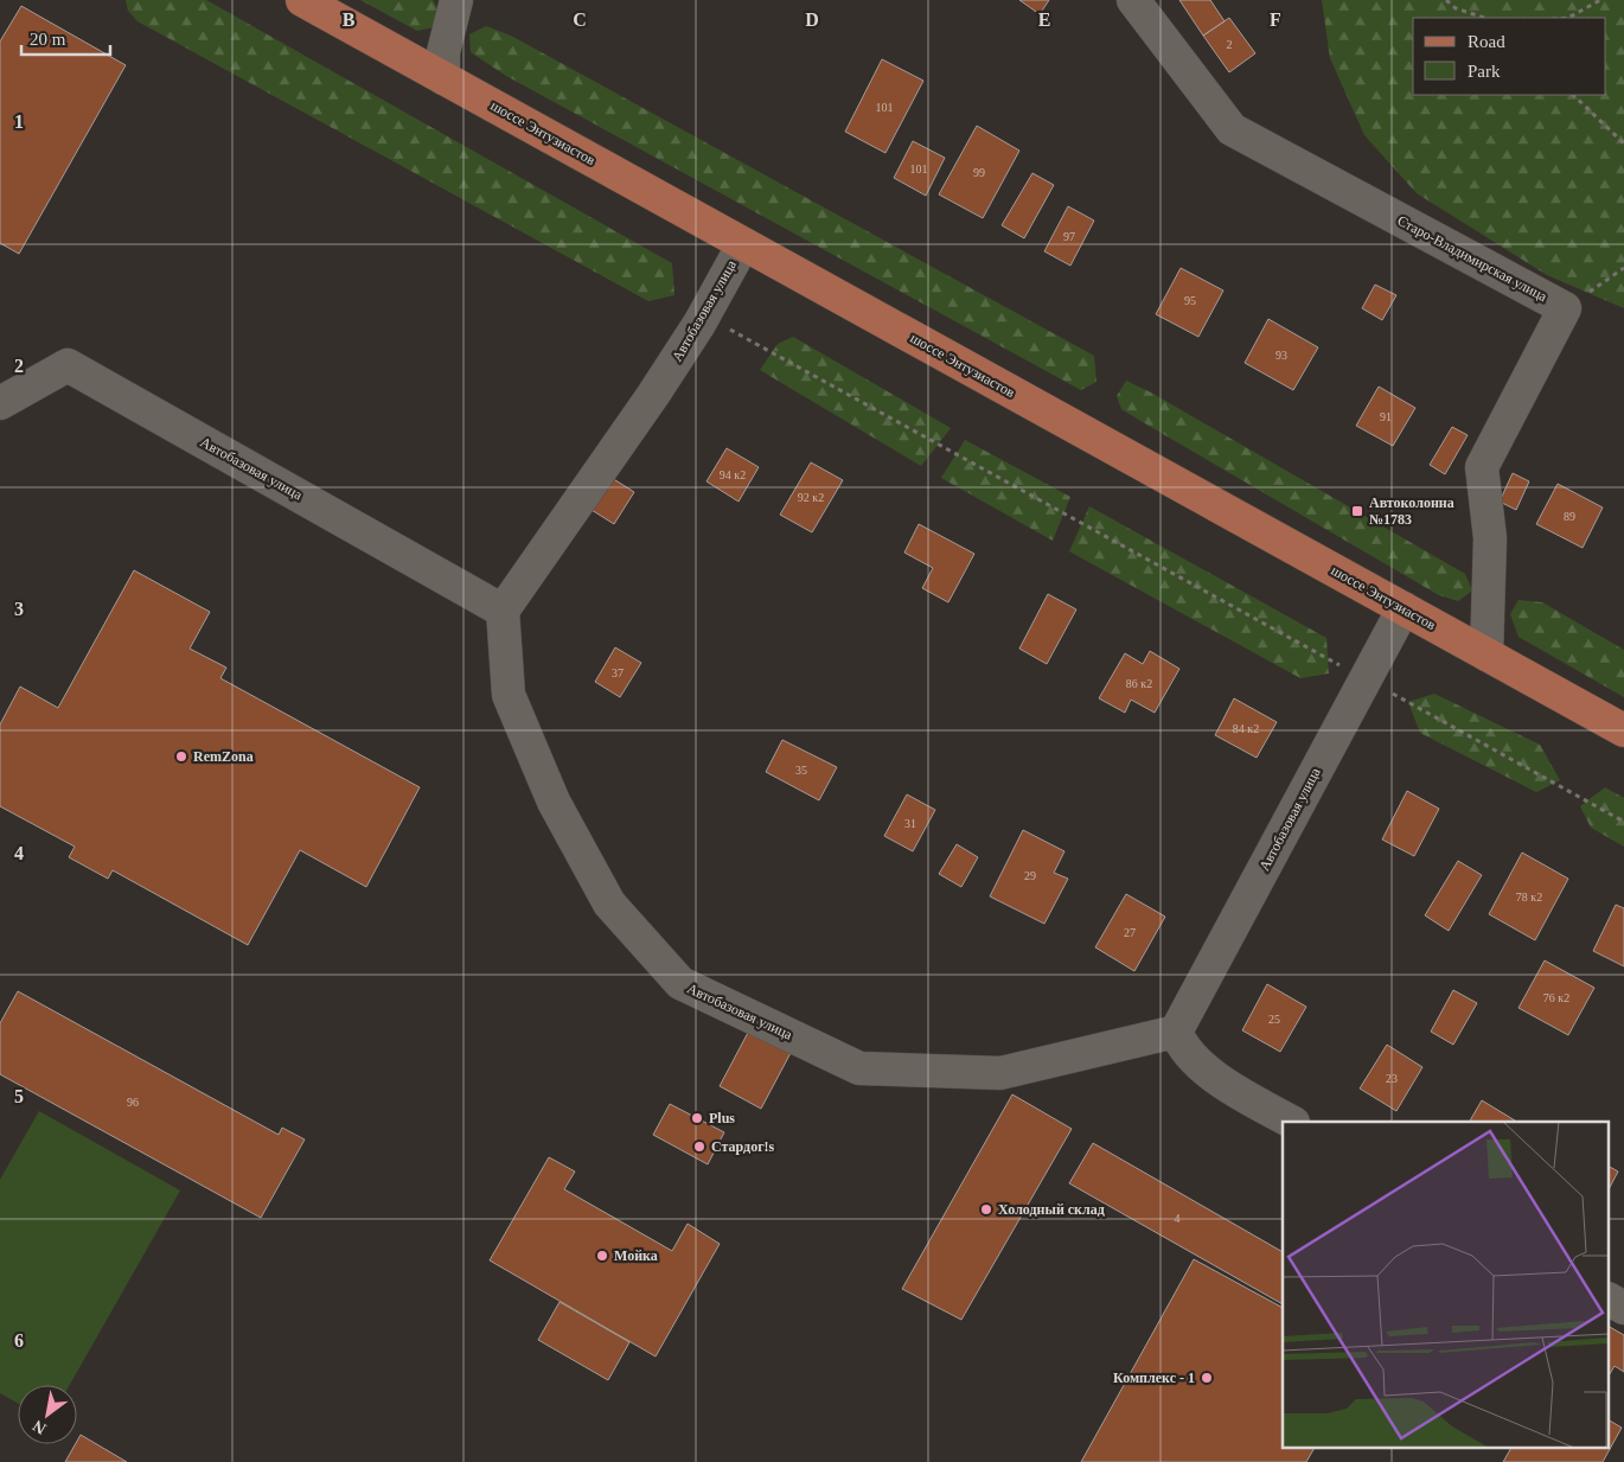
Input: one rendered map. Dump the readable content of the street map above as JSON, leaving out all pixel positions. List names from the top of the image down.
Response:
{
  "streets": {
    "main road": ["шоссе Энтузиастов"],
    "street": ["Старо-Владимирская улица", "Автобазовая улица"]
  },
  "crossings": [
    ["шоссе Энтузиастов", "Старо-Владимирская улица"],
    ["шоссе Энтузиастов", "Автобазовая улица"]
  ],
  "places": {
    "transit": ["Автоколонна №1783"],
    "other": [
      "RemZona",
      "Plus",
      "Стардог!s",
      "Холодный склад",
      "Мойка",
      "Комплекс - 1"
    ]
  },
  "house_numbers": [
    "2",
    "101",
    "101",
    "99",
    "97",
    "95",
    "93",
    "91",
    "94 к2",
    "92 к2",
    "89",
    "37",
    "86 к2",
    "84 к2",
    "35",
    "31",
    "29",
    "78 к2",
    "27",
    "76 к2",
    "25",
    "23",
    "96",
    "4"
  ],
  "legend": ["Road", "Park"],
  "scale_bar": "20 m",
  "north": "bottom left",
  "grid": {
    "columns": [
      "B",
      "C",
      "D",
      "E",
      "F"
    ],
    "rows": [
      "1",
      "2",
      "3",
      "4",
      "5",
      "6"
    ]
  }
}
